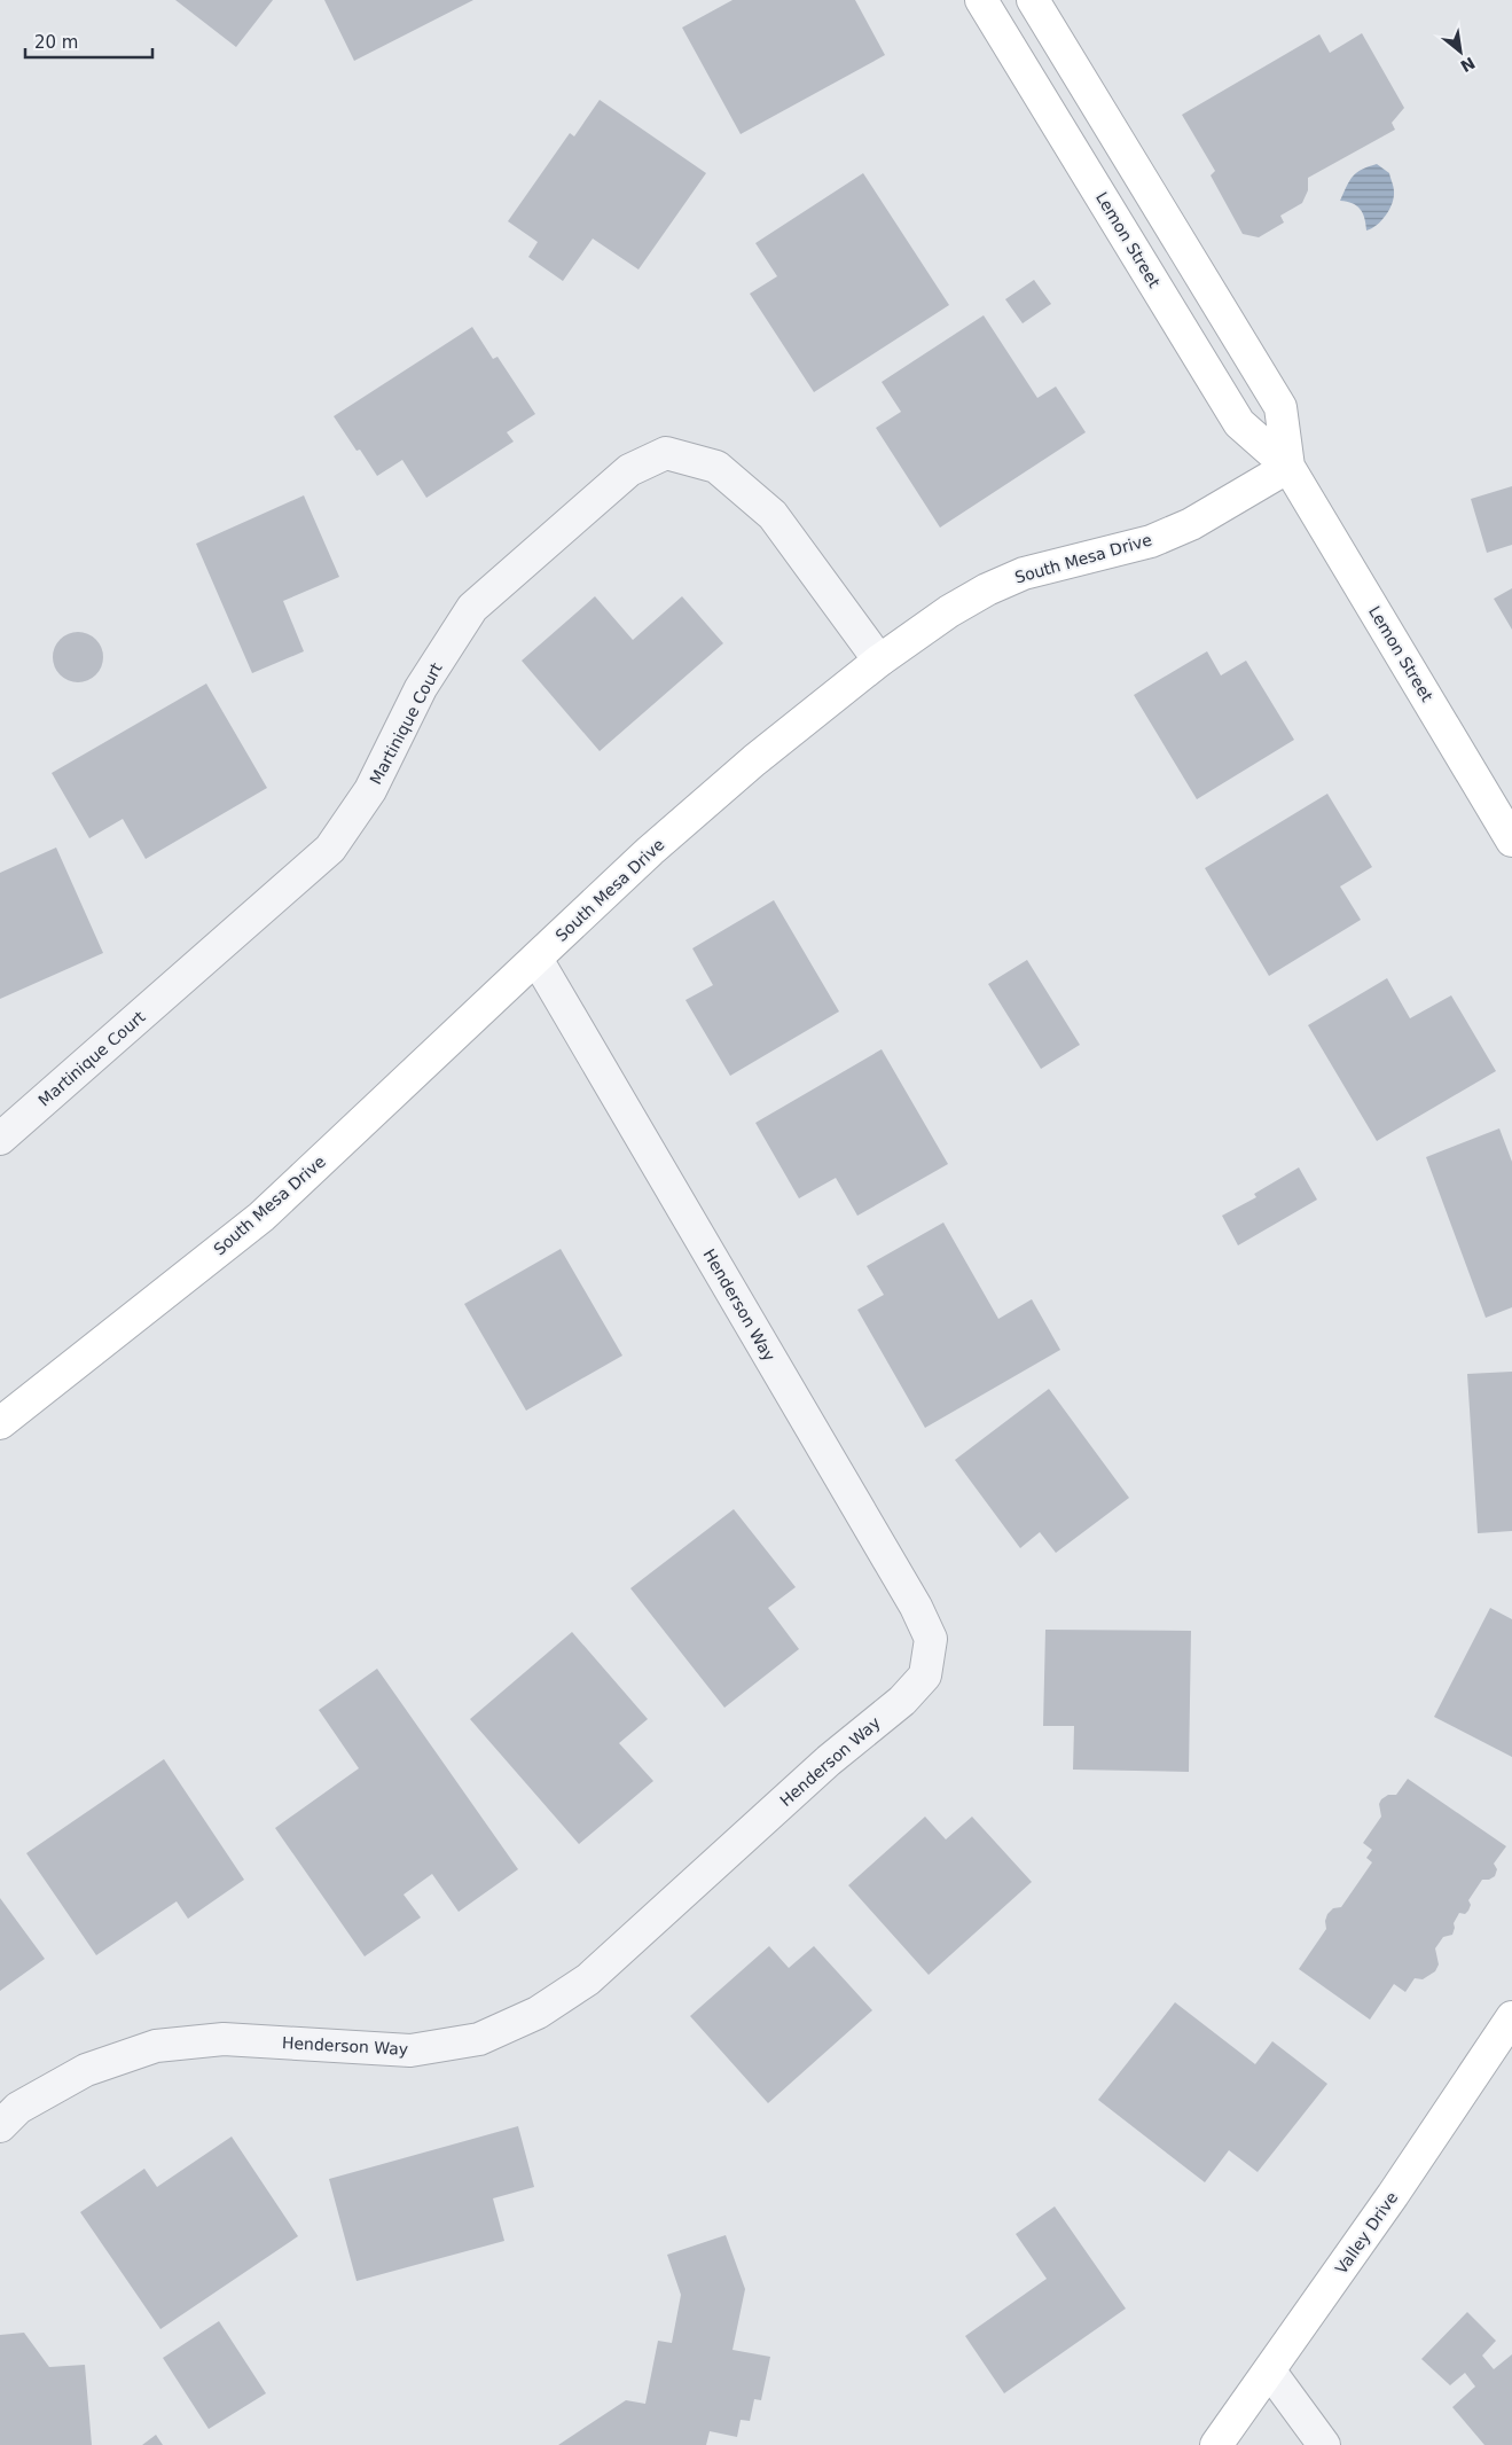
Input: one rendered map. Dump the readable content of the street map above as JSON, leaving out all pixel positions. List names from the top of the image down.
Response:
{
  "streets": {
    "street": [
      "Lemon Street",
      "South Mesa Drive",
      "Martinique Court",
      "Henderson Way",
      "Valley Drive"
    ]
  },
  "crossings": [
    ["Lemon Street", "South Mesa Drive"],
    ["South Mesa Drive", "Martinique Court"],
    ["South Mesa Drive", "Henderson Way"]
  ],
  "scale_bar": "20 m",
  "north": "bottom right"
}
